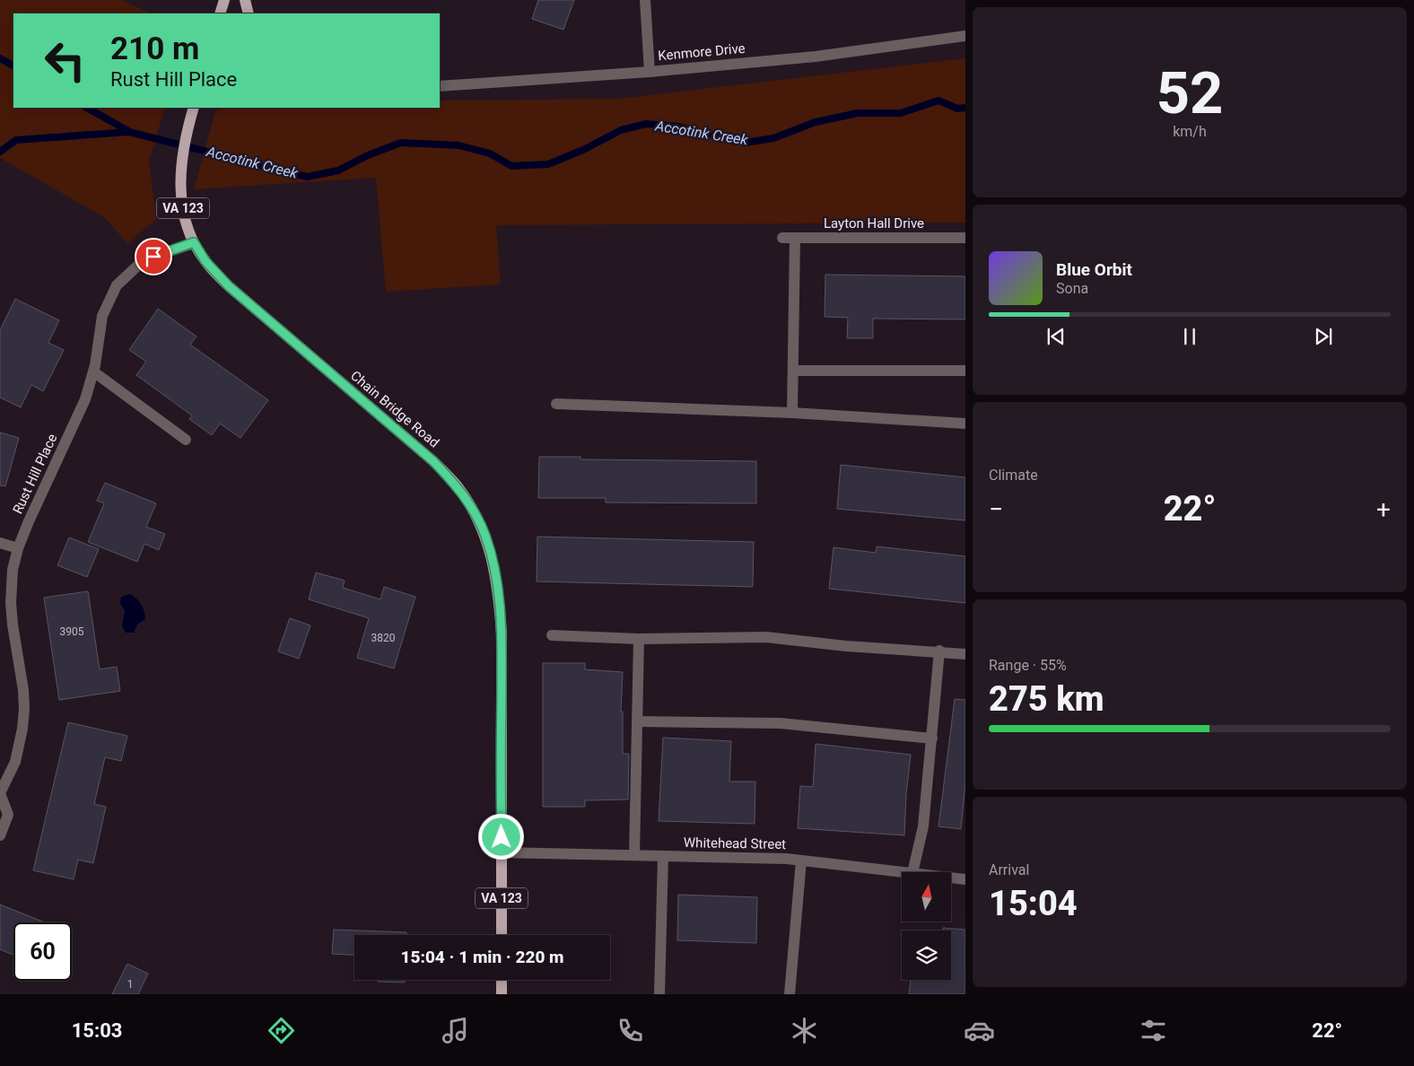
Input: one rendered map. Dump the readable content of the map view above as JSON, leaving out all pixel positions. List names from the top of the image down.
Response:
{
  "streets": {
    "main road": ["VA 123", "Chain Bridge Road"],
    "street": [
      "Kenmore Drive",
      "Layton Hall Drive",
      "Rust Hill Place",
      "Whitehead Street"
    ]
  },
  "crossings": [
    ["Chain Bridge Road", "Rust Hill Place"],
    ["Chain Bridge Road", "Whitehead Street"]
  ],
  "water": ["Accotink Creek"],
  "house_numbers": ["3905", "3820", "1"],
  "north": "top",
  "page": {
    "tile": [
      ["52", "km/h"],
      "Climate",
      ["Range · 55%", "275 km"],
      ["Arrival", "15:04"]
    ],
    "turn": ["210 m", "Rust Hill Place"],
    "song": ["Blue Orbit", "Sona"],
    "heat": ["−", "22°", "+"],
    "limit": "60",
    "trip": "15:04 · 1 min · 220 m",
    "tabs": ["15:03", "22°"]
  }
}
